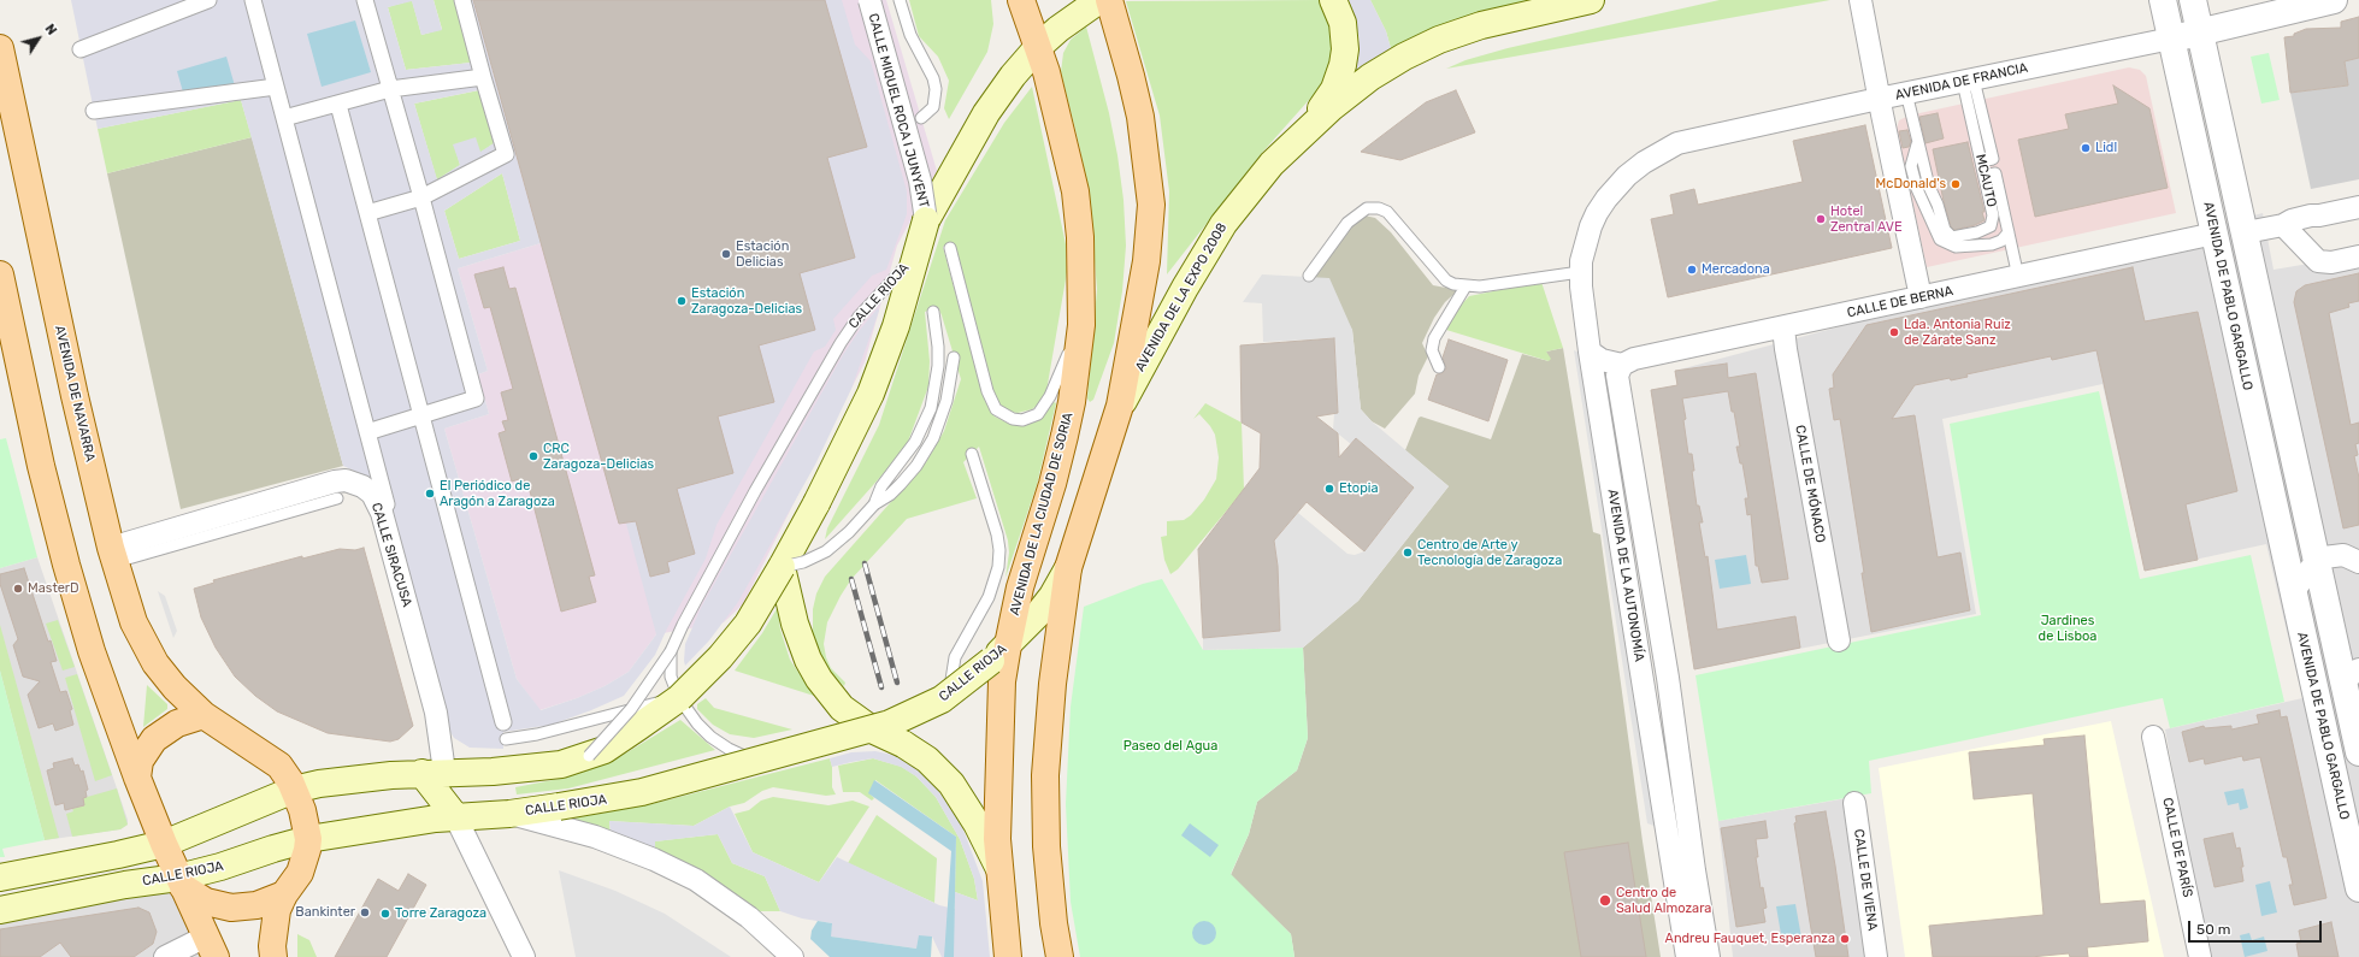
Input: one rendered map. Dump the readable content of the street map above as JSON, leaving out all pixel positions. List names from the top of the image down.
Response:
{
  "streets": {
    "main road": [
      "CALLE RIOJA",
      "AVENIDA DE LA EXPO 2008",
      "AVENIDA DE NAVARRA",
      "AVENIDA DE LA CIUDAD DE SORIA"
    ],
    "street": [
      "AVENIDA DE FRANCIA",
      "CALLE MIQUEL ROCA I JUNYENT",
      "AVENIDA DE PABLO GARGALLO",
      "CALLE DE BERNA",
      "CALLE DE MÓNACO",
      "CALLE SIRACUSA",
      "AVENIDA DE LA AUTONOMÍA",
      "CALLE DE PARÍS",
      "CALLE DE VIENA"
    ],
    "lane": ["MCAUTO"]
  },
  "crossings": [
    ["AVENIDA DE FRANCIA", "MCAUTO"],
    ["AVENIDA DE FRANCIA", "AVENIDA DE PABLO GARGALLO"],
    ["AVENIDA DE FRANCIA", "AVENIDA DE LA AUTONOMÍA"],
    ["CALLE MIQUEL ROCA I JUNYENT", "CALLE RIOJA"],
    ["CALLE RIOJA", "AVENIDA DE NAVARRA"],
    ["CALLE RIOJA", "AVENIDA DE LA CIUDAD DE SORIA"],
    ["CALLE RIOJA", "CALLE SIRACUSA"],
    ["AVENIDA DE PABLO GARGALLO", "CALLE DE BERNA"],
    ["CALLE DE BERNA", "CALLE DE MÓNACO"],
    ["CALLE DE BERNA", "AVENIDA DE LA AUTONOMÍA"],
    ["AVENIDA DE NAVARRA", "CALLE SIRACUSA"]
  ],
  "parks": ["Jardines de Lisboa", "Paseo del Agua"],
  "places": [
    "Lidl",
    "McDonald's",
    "Hotel Zentral AVE",
    "Estación Delicias",
    "Mercadona",
    "Estación Zaragoza-Delicias",
    "Lda. Antonia Ruiz de Zárate Sanz",
    "CRC Zaragoza-Delicias",
    "Etopia",
    "El Periódico de Aragón a Zaragoza",
    "Centro de Arte y Tecnología de Zaragoza",
    "MasterD",
    "Centro de Salud Almozara",
    "Bankinter",
    "Torre Zaragoza",
    "Andreu Fauquet, Esperanza"
  ],
  "scale_bar": "50 m",
  "north": "top right"
}
